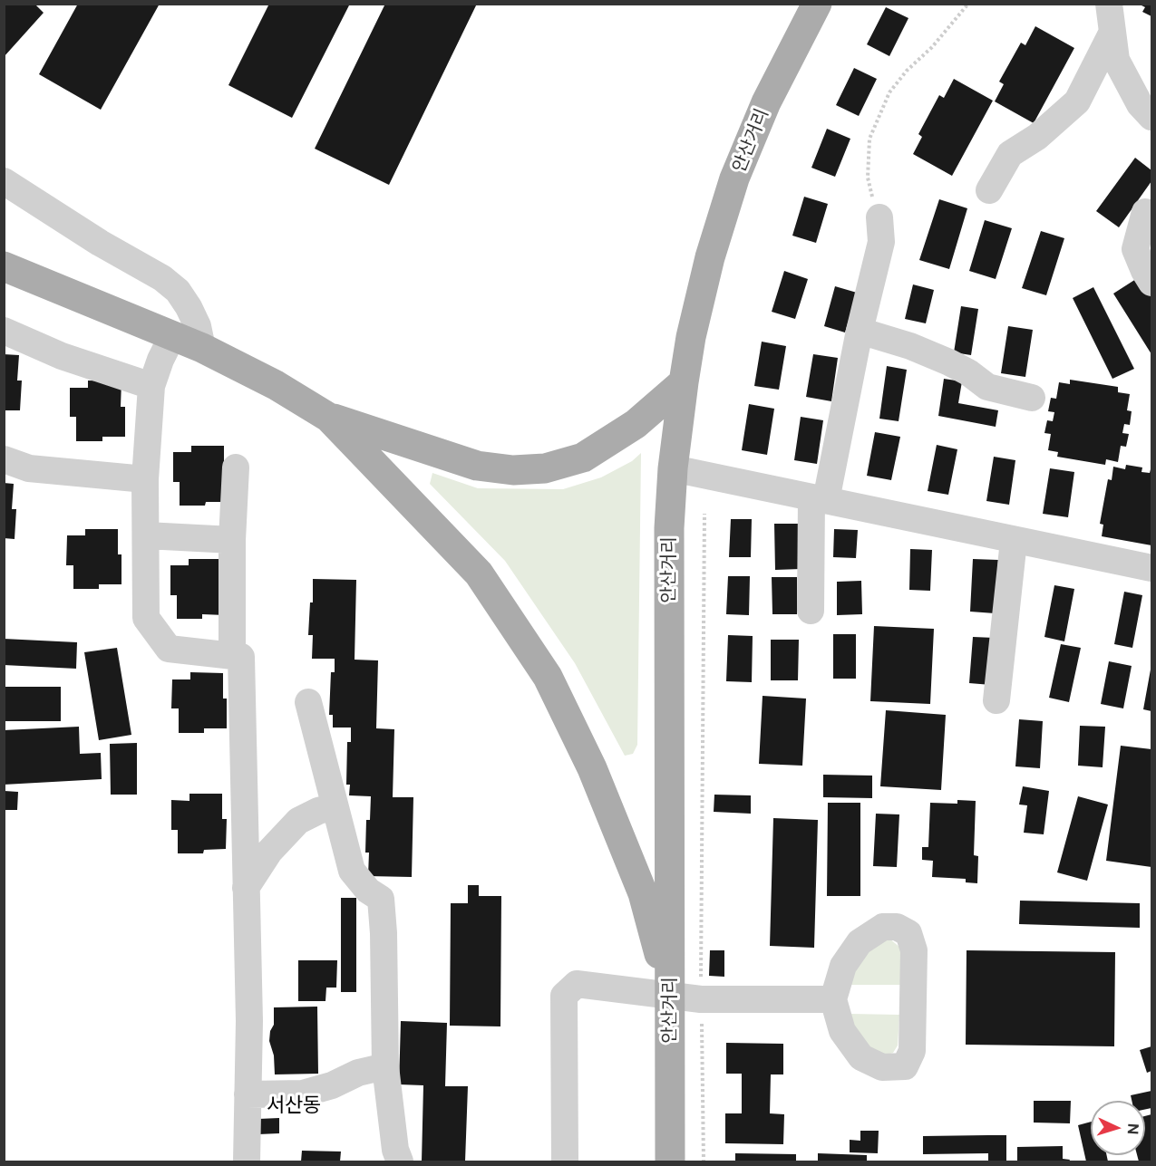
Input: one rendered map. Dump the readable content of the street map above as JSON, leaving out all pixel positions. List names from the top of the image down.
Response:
{
  "streets": {
    "main road": ["안산거리"]
  },
  "districts": ["서산동"],
  "north": "right"
}
